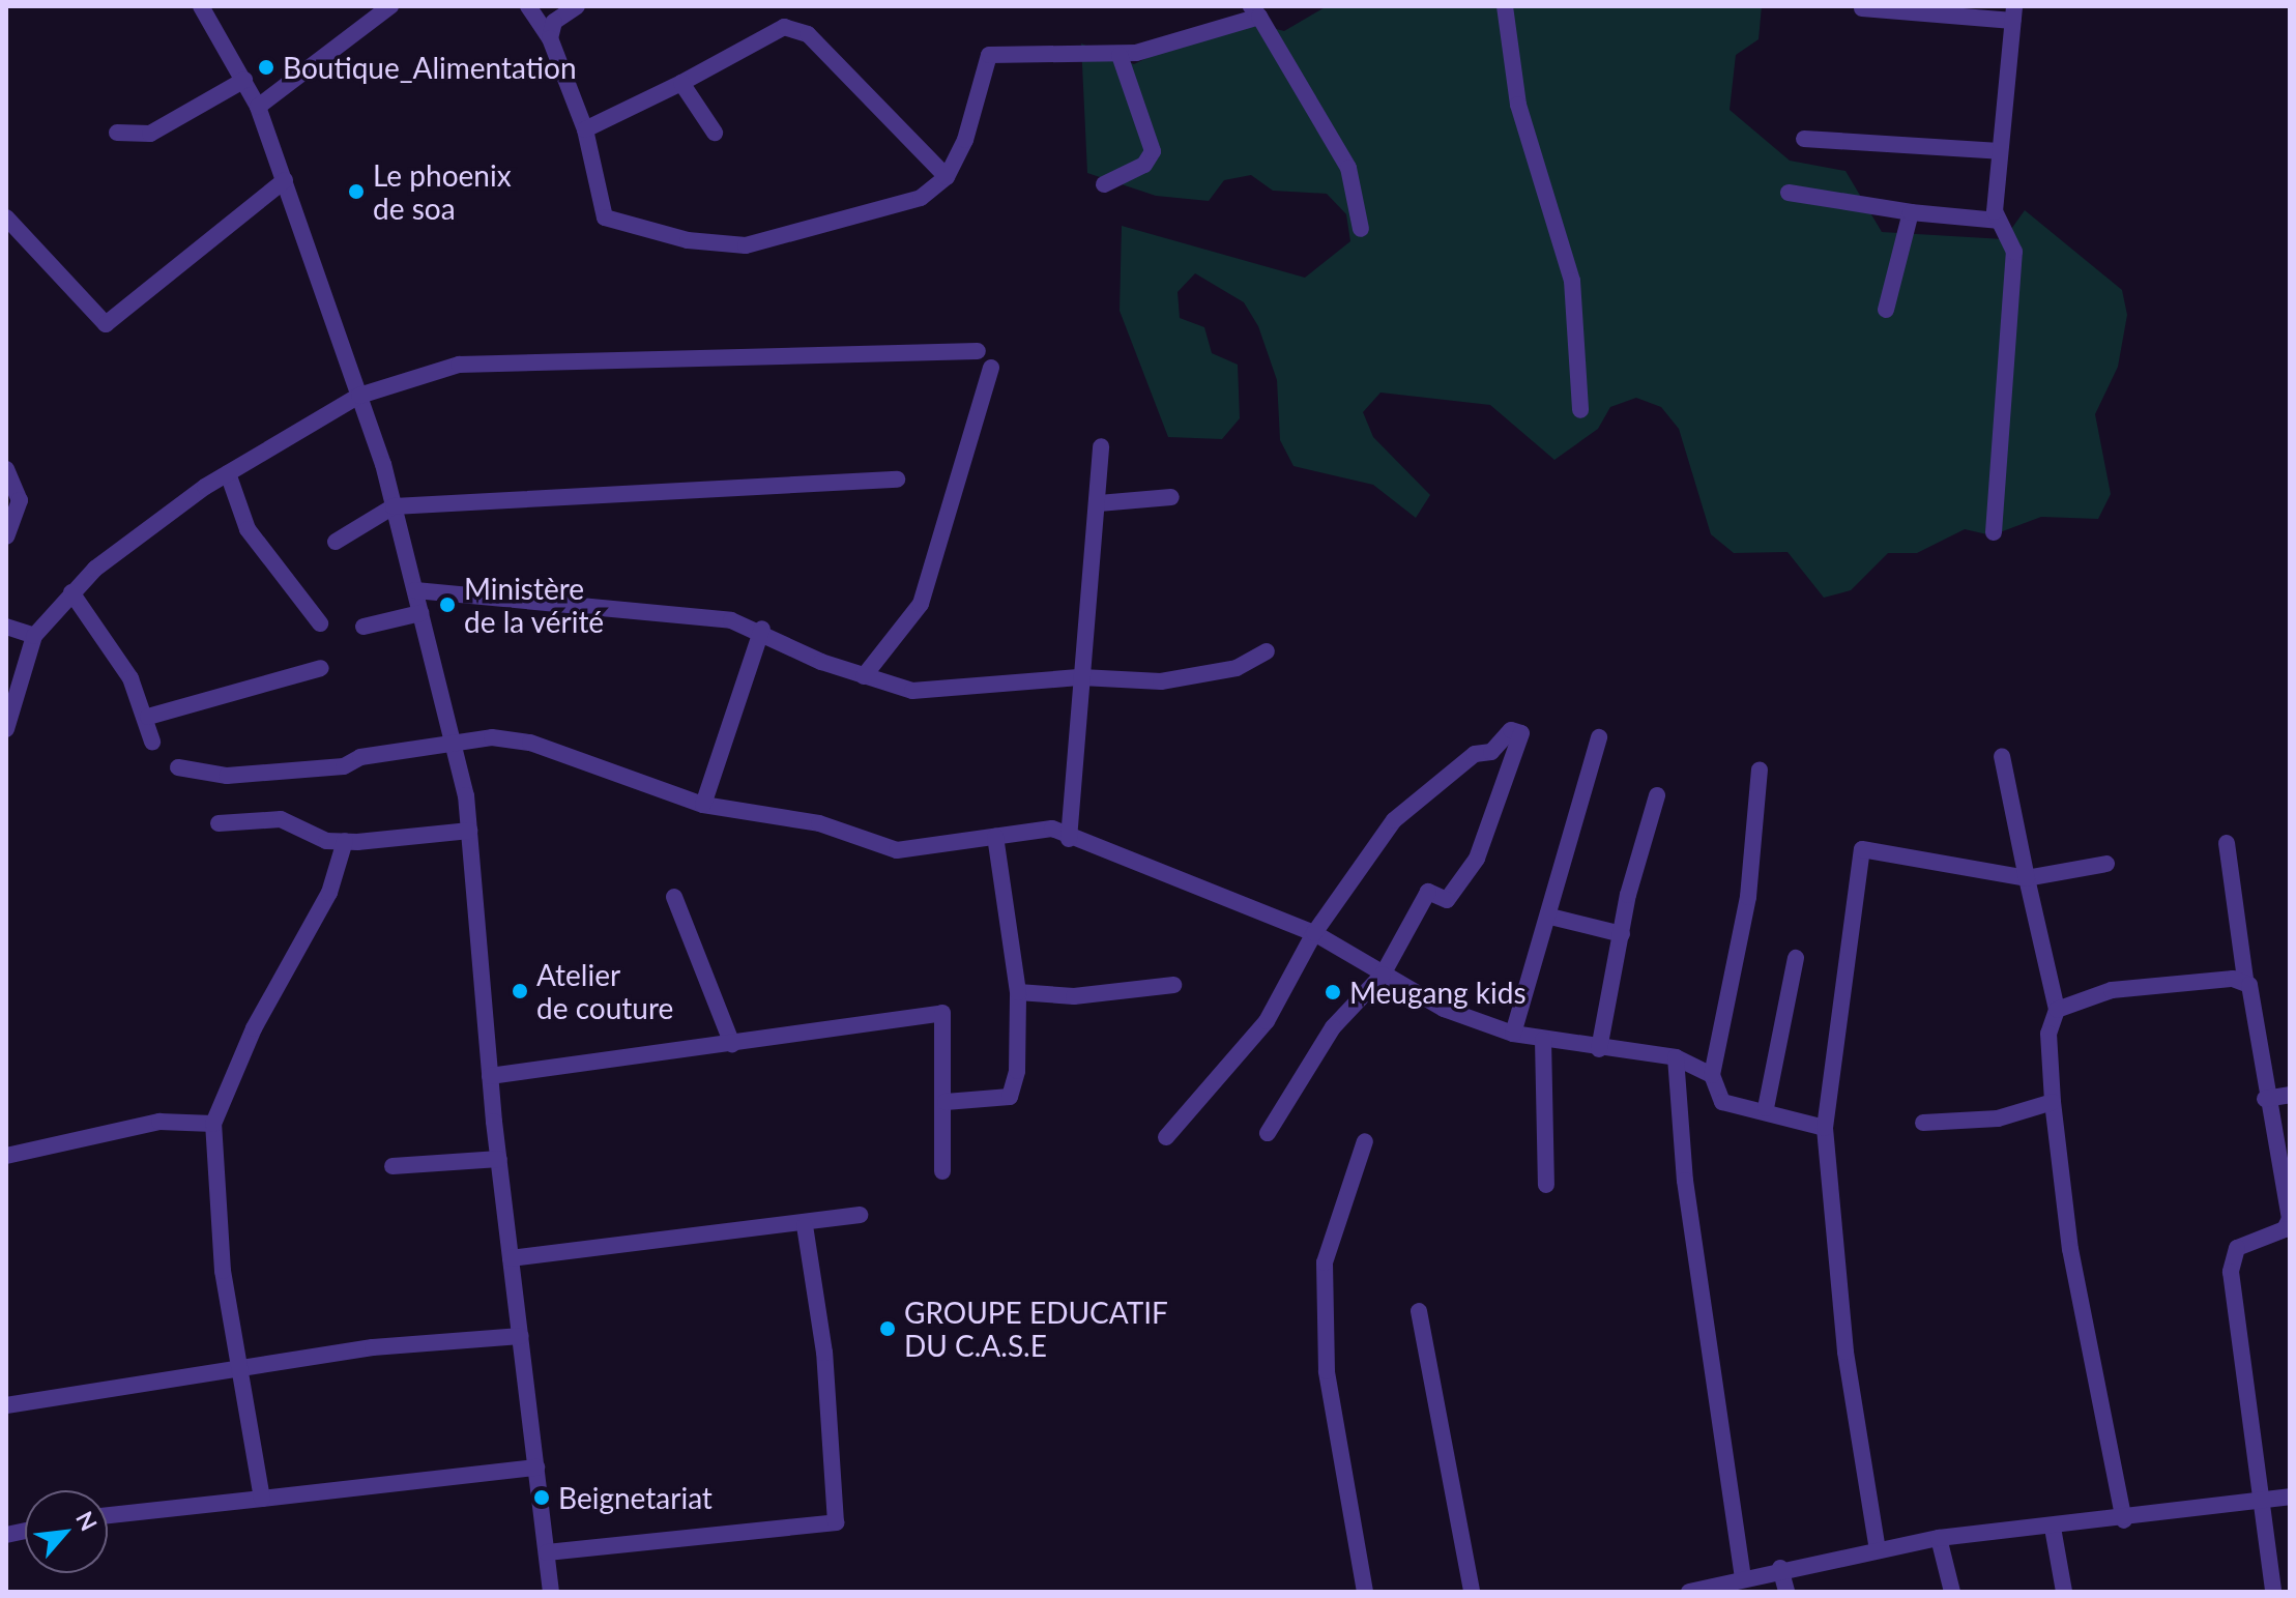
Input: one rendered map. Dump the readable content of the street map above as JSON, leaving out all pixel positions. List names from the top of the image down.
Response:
{
  "places": [
    "Boutique_Alimentation",
    "Le phoenix de soa",
    "Ministère de la vérité",
    "Atelier de couture",
    "Meugang kids",
    "GROUPE EDUCATIF DU C.A.S.E",
    "Beignetariat"
  ],
  "north": "top right"
}
